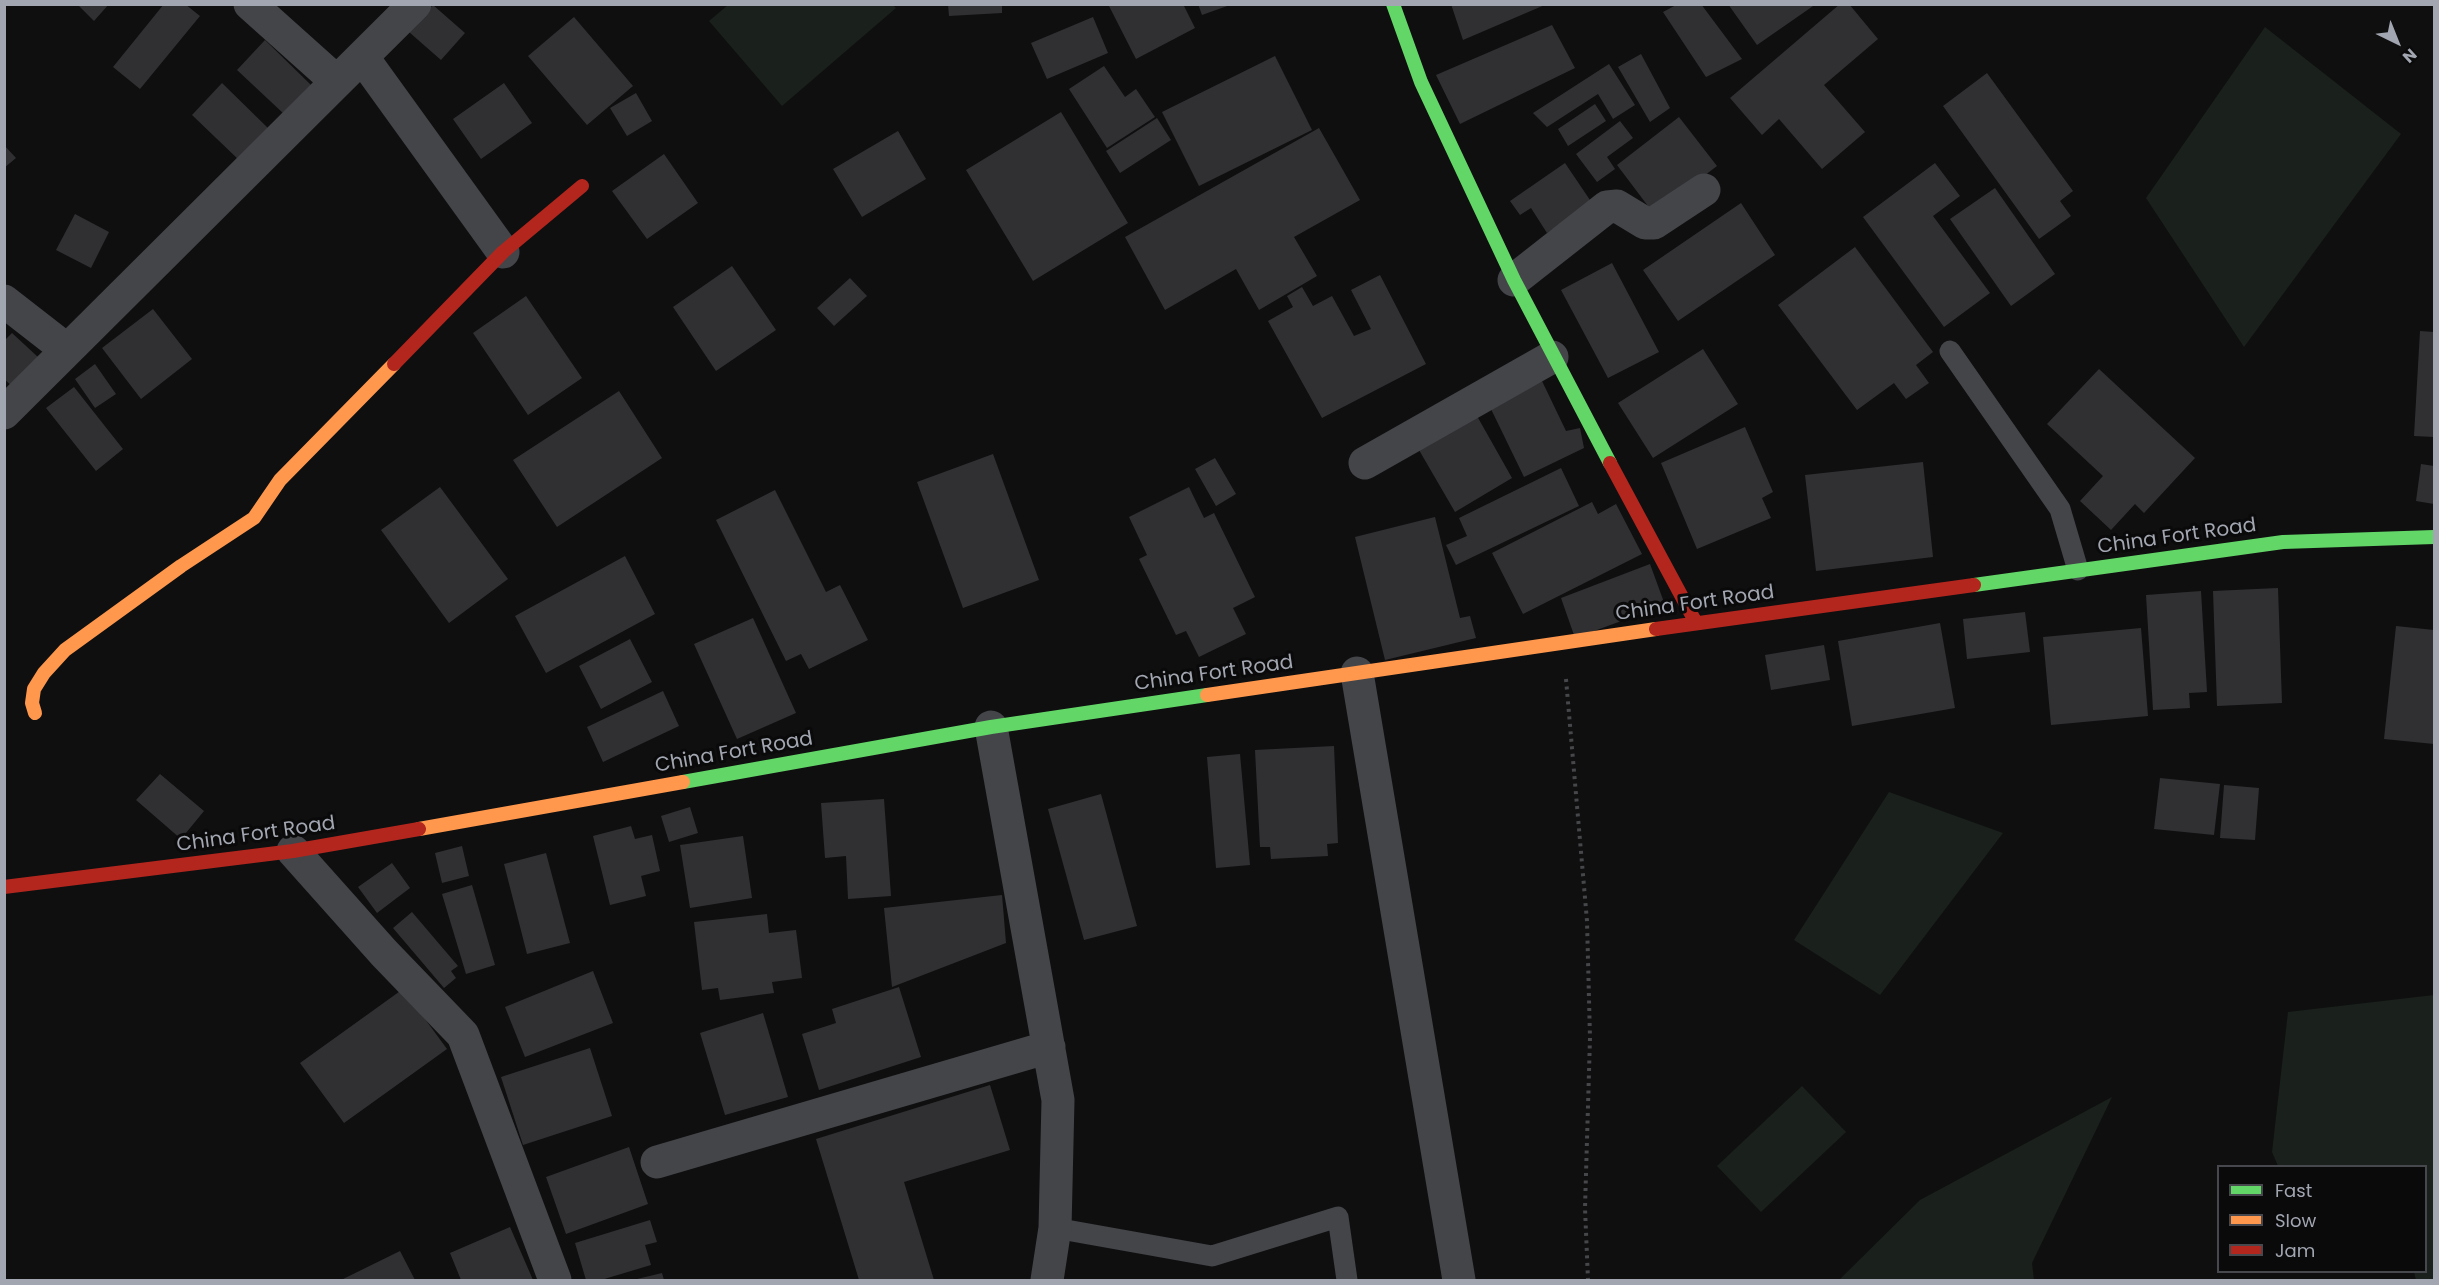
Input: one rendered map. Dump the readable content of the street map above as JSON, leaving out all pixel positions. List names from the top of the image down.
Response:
{
  "streets": {
    "street": ["China Fort Road"]
  },
  "legend": ["Fast", "Slow", "Jam"],
  "north": "bottom right"
}
